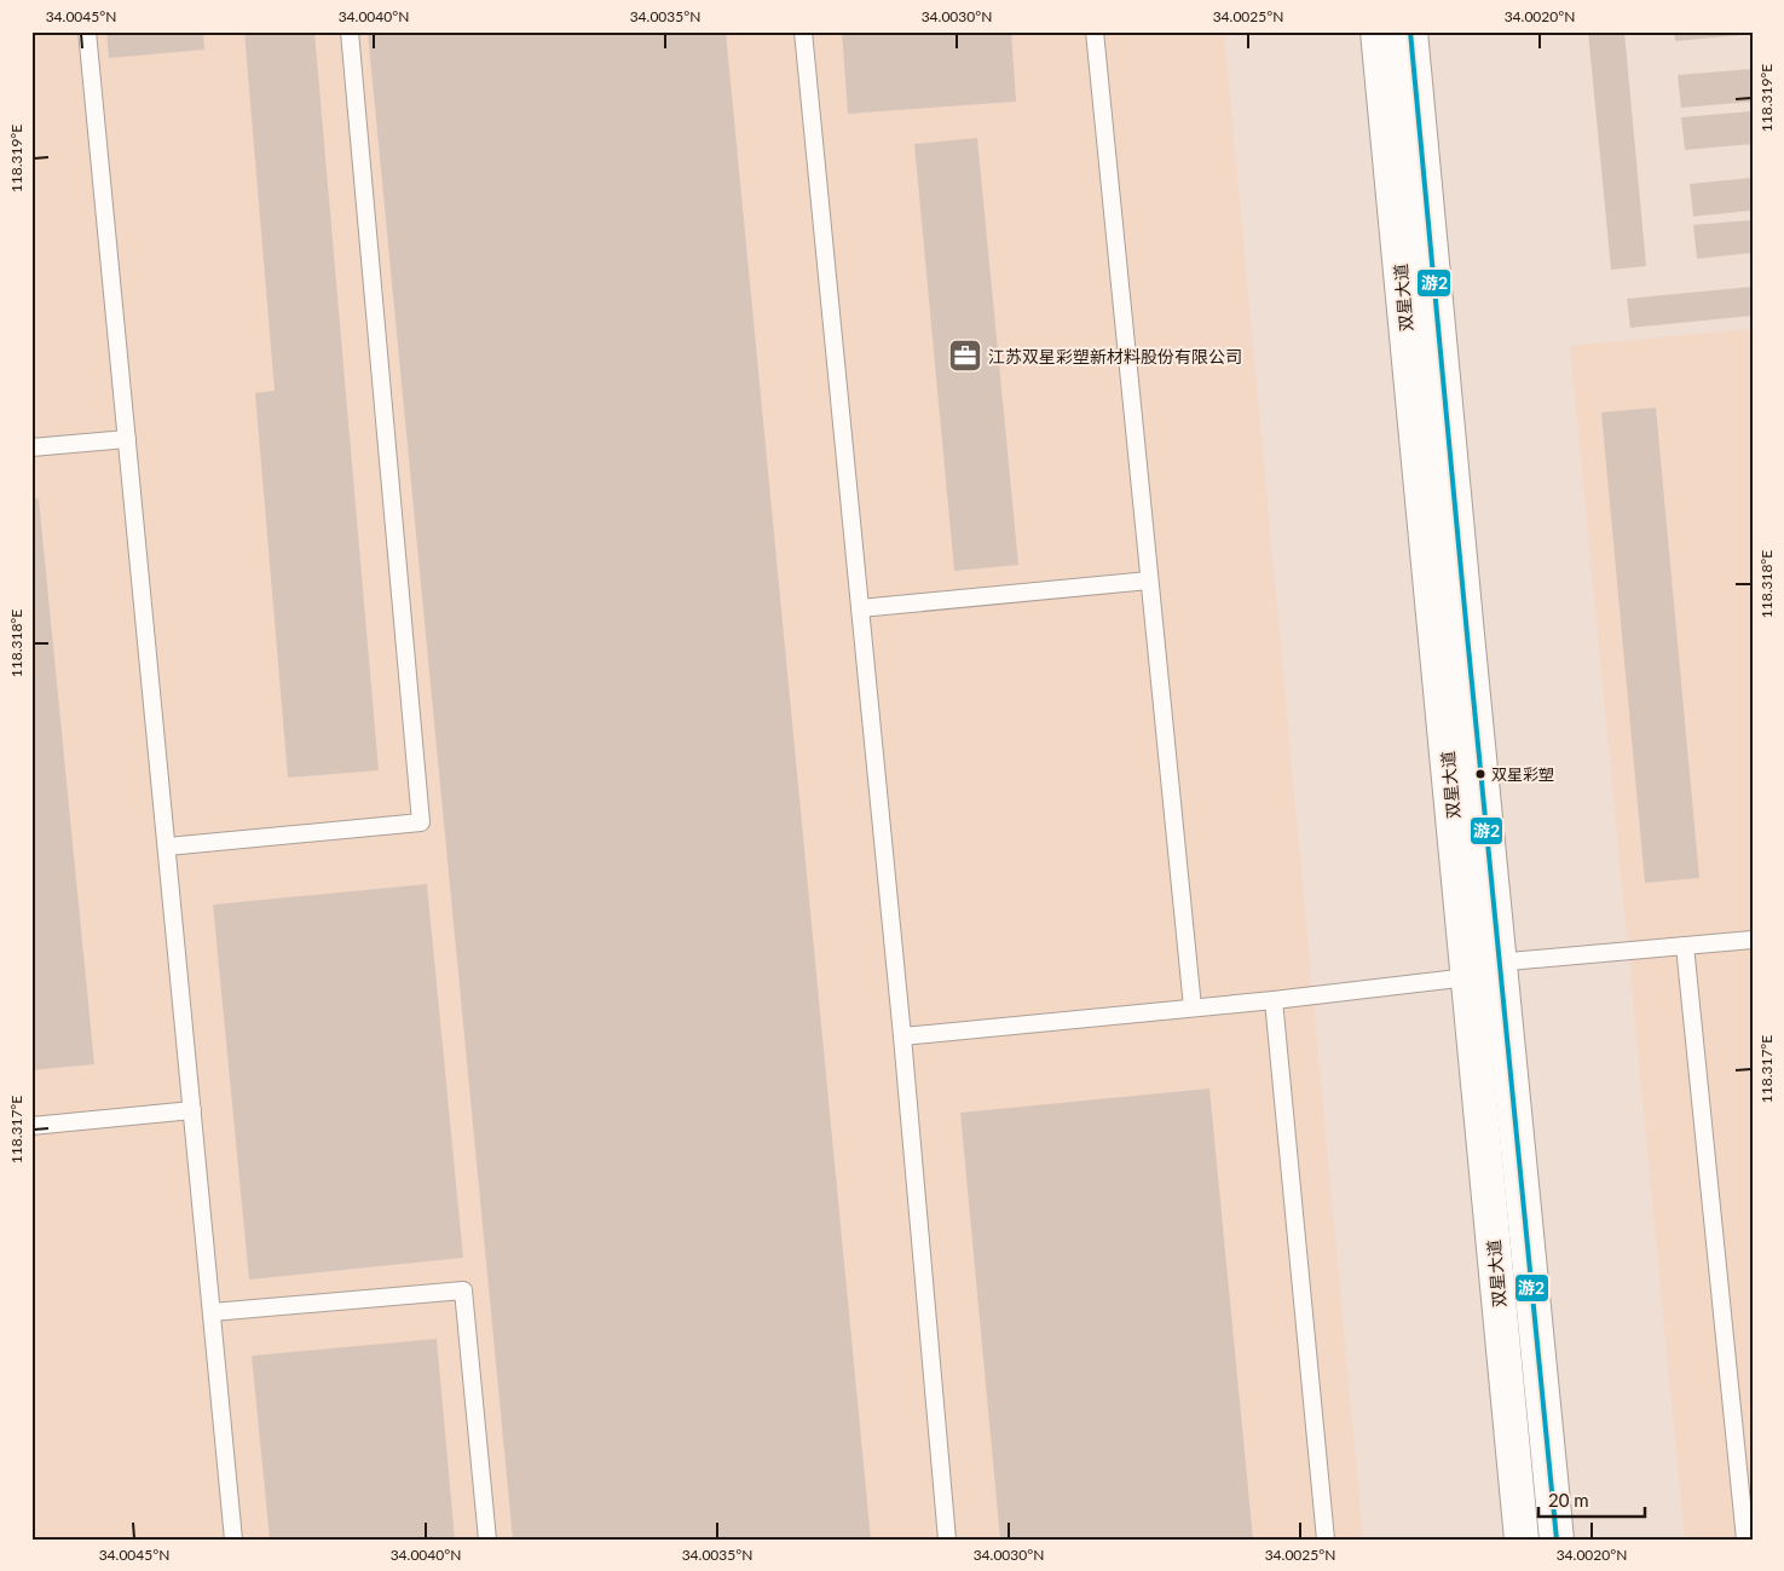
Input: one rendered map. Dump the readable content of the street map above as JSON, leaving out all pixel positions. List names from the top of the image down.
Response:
{
  "streets": {
    "street": ["双星大道"]
  },
  "places": {
    "office": ["江苏双星彩塑新材料股份有限公司"],
    "other": ["双星彩塑"]
  },
  "lines": ["transit line 游2"],
  "scale_bar": "20 m",
  "coordinates": [
    "34.0045°N",
    "34.0040°N",
    "34.0035°N",
    "34.0030°N",
    "34.0025°N",
    "34.0020°N",
    "118.319°E",
    "118.318°E",
    "118.317°E"
  ]
}
